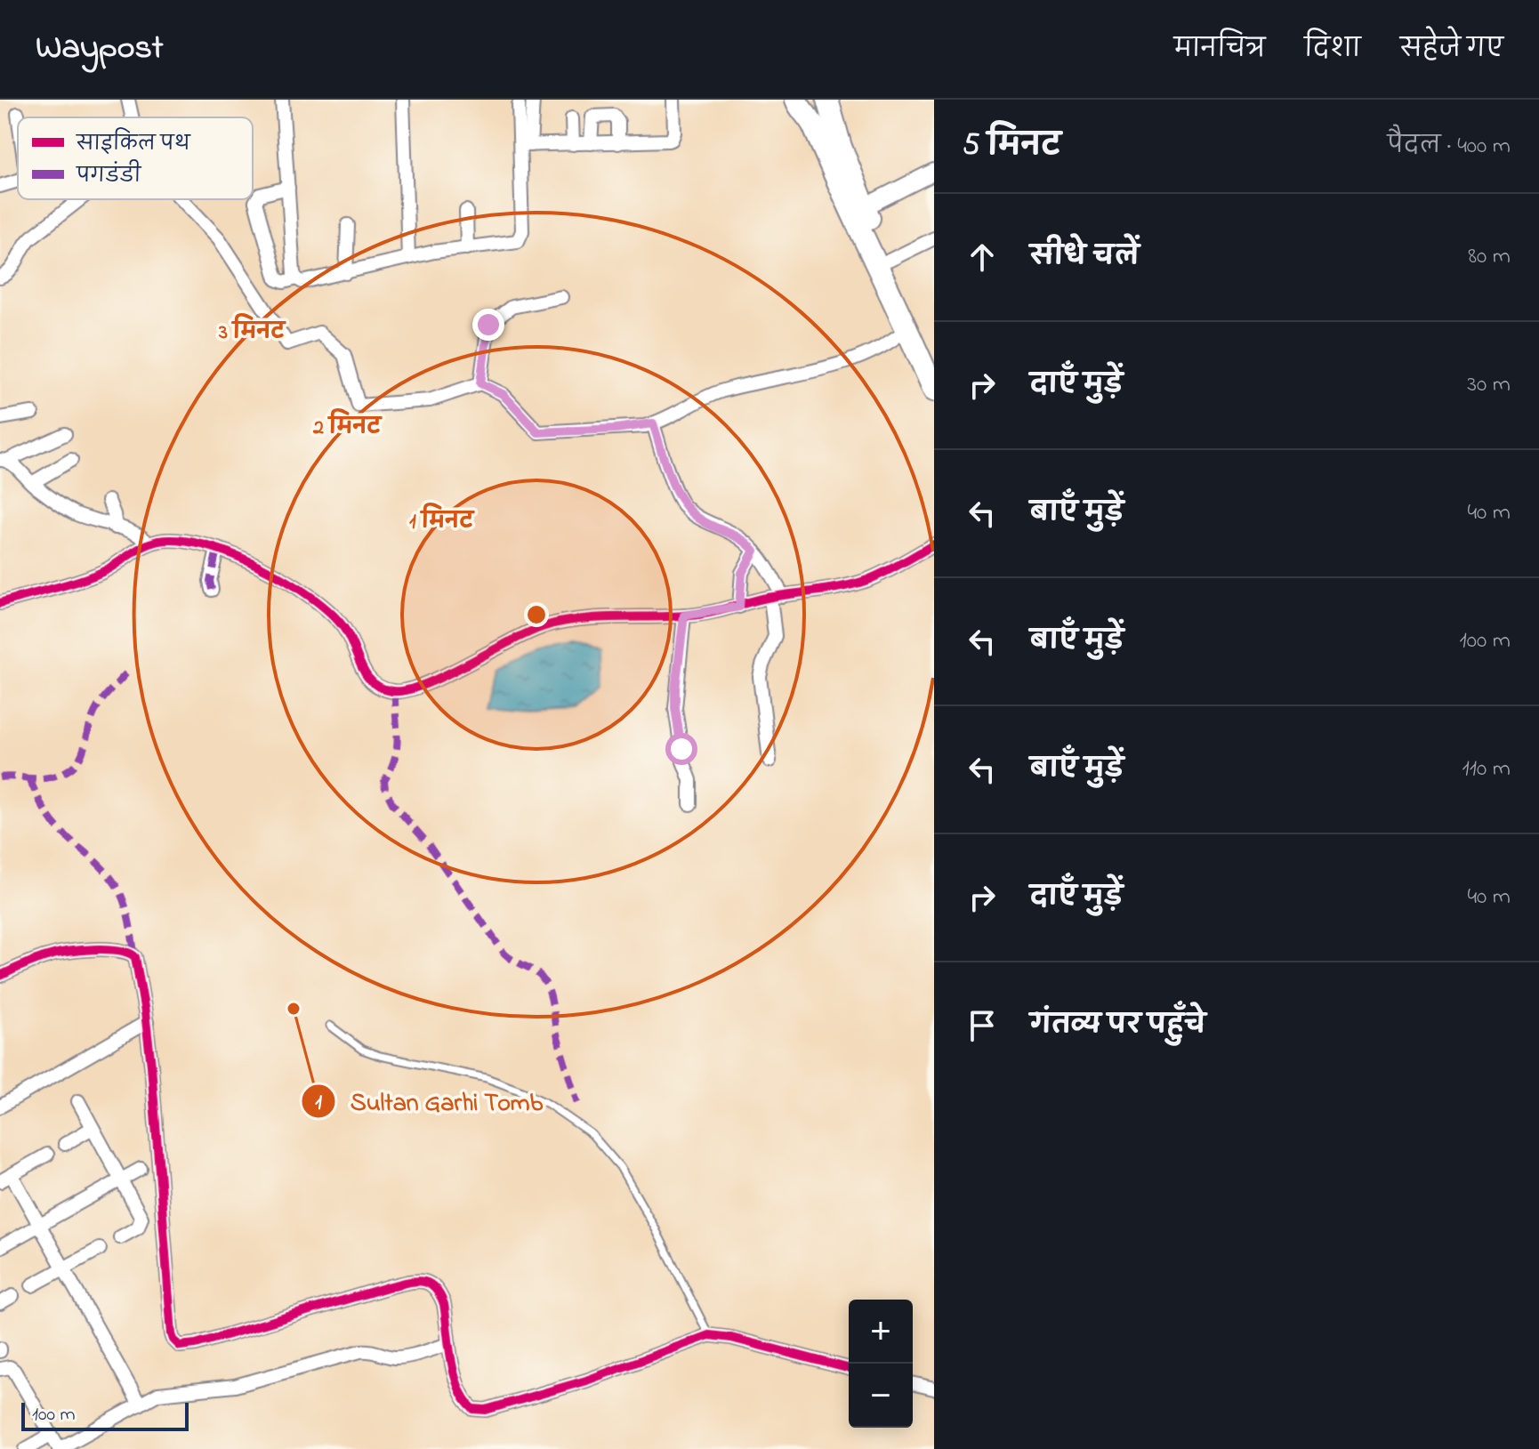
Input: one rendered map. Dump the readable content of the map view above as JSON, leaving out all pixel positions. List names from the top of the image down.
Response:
{
  "places": ["Sultan Garhi Tomb"],
  "legend": ["साइकिल पथ", "पगडंडी"],
  "scale_bar": "100 m",
  "page": {
    "header": "Waypost",
    "nav": ["मानचित्र", "दिशा", "सहेजे गए"],
    "heading": ["5 मिनट", "पैदल · 400 m"],
    "list": [
      ["सीधे चलें", "80 m"],
      ["दाएँ मुड़ें", "30 m"],
      ["बाएँ मुड़ें", "40 m"],
      ["बाएँ मुड़ें", "100 m"],
      ["बाएँ मुड़ें", "110 m"],
      ["दाएँ मुड़ें", "40 m"],
      "गंतव्य पर पहुँचे"
    ],
    "map_buttons": ["+", "−"],
    "scale": "100 m"
  },
  "rings": ["3 मिनट", "2 मिनट", "1 मिनट"]
}
